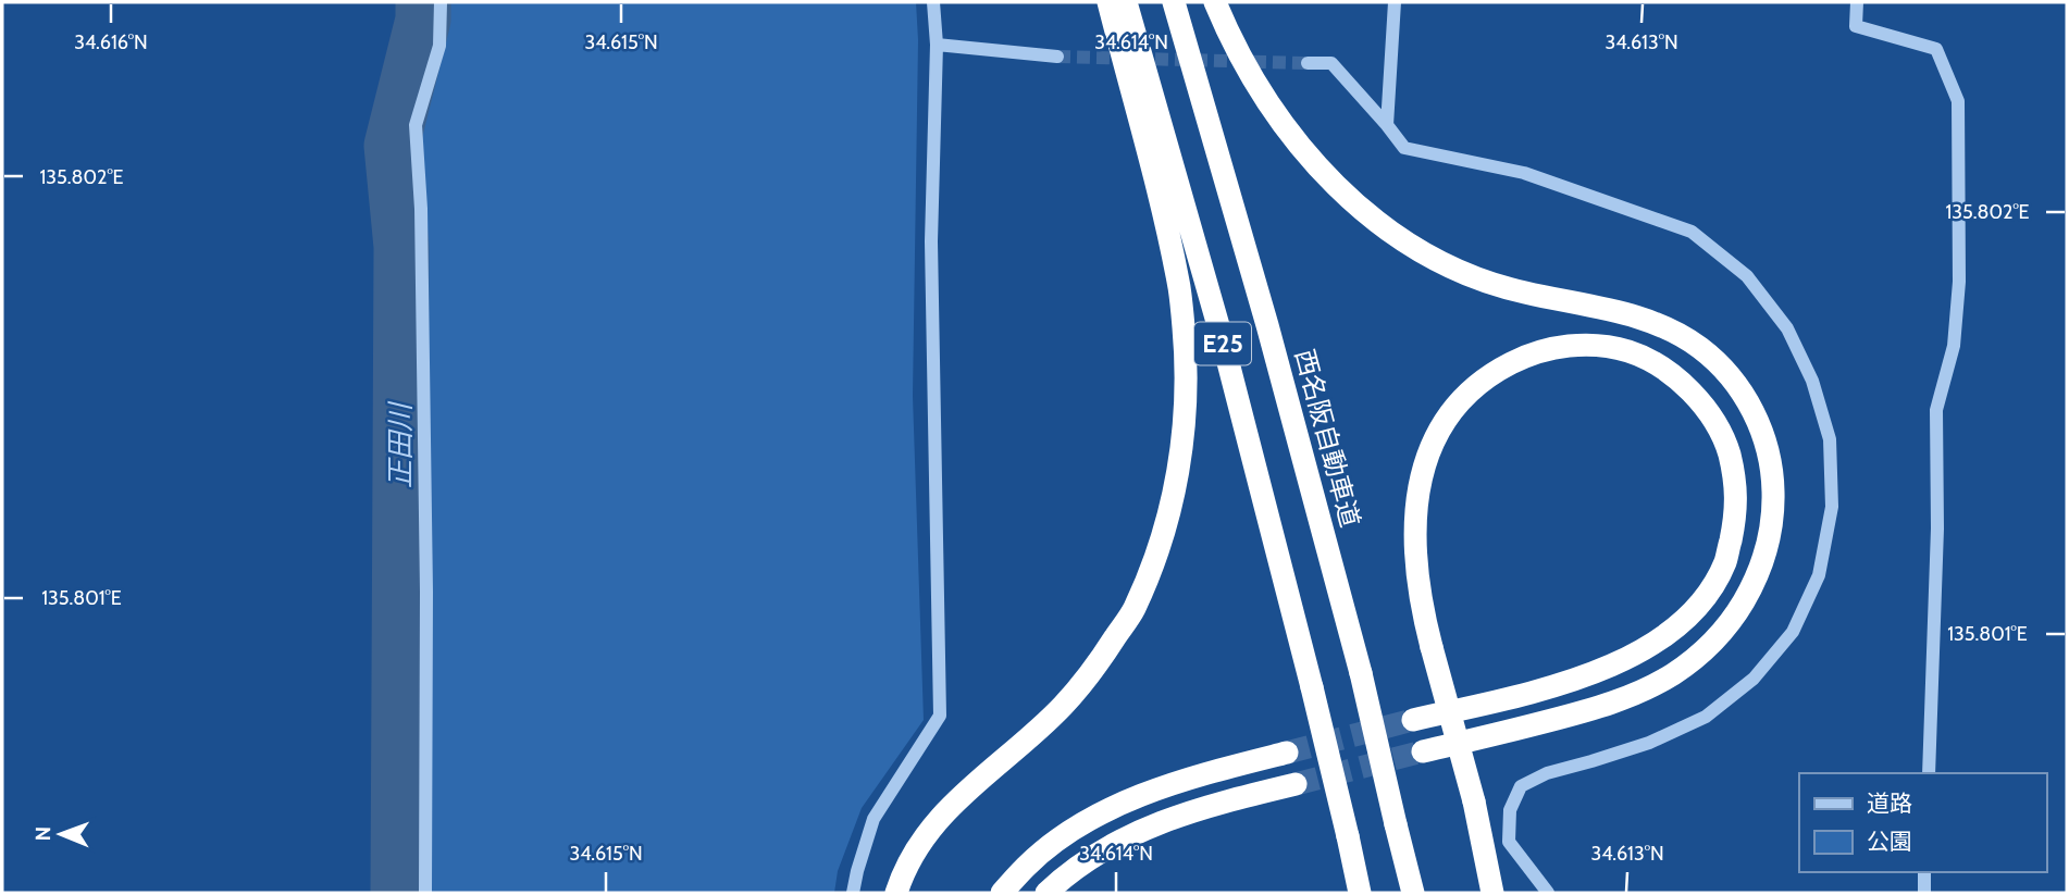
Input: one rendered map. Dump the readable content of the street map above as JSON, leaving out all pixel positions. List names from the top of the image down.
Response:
{
  "streets": {
    "highway": ["E25", "西名阪自動車道"]
  },
  "water": ["正田川"],
  "legend": ["道路", "公園"],
  "north": "left",
  "coordinates": [
    "34.616°N",
    "34.615°N",
    "34.614°N",
    "34.613°N",
    "135.802°E",
    "135.801°E"
  ]
}
